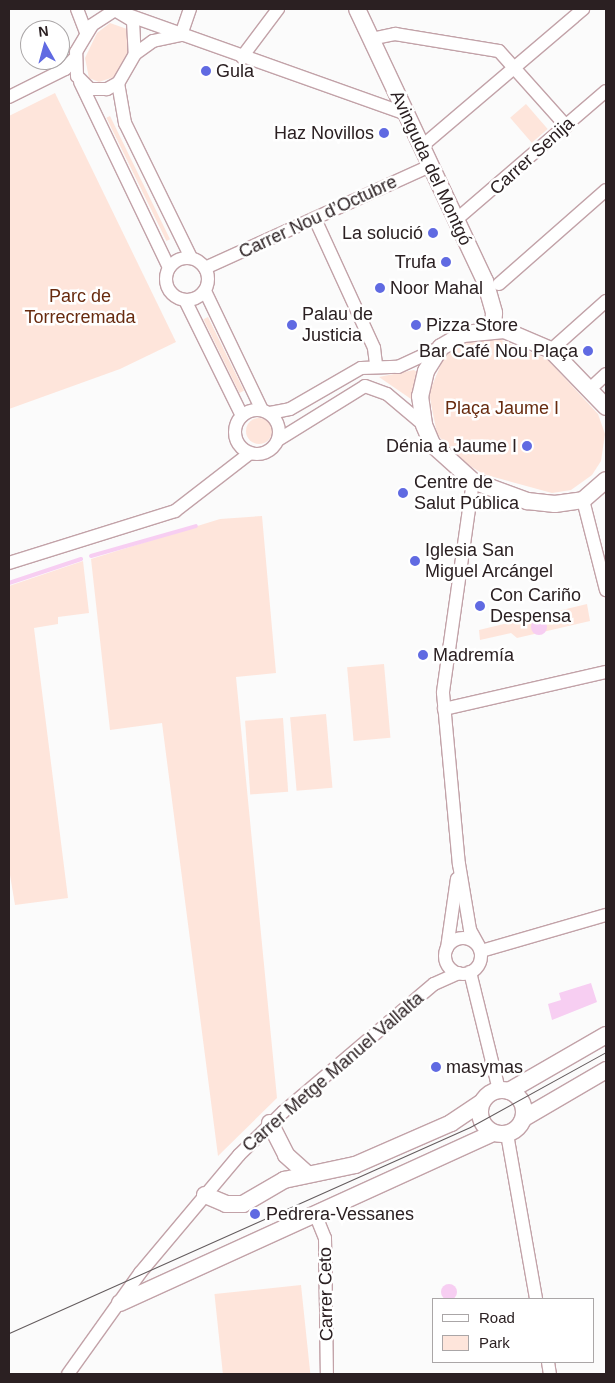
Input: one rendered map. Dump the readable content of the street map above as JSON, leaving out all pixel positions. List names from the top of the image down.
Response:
{
  "streets": {
    "main road": ["Avinguda del Montgó"],
    "street": [
      "Carrer Senija",
      "Carrer Nou d’Octubre",
      "Carrer Metge Manuel Vallalta",
      "Carrer Ceto"
    ]
  },
  "crossings": [
    ["Carrer Senija", "Avinguda del Montgó"],
    ["Avinguda del Montgó", "Carrer Nou d’Octubre"]
  ],
  "parks": ["Parc de Torrecremada", "Plaça Jaume I"],
  "places": [
    "Gula",
    "Haz Novillos",
    "La solució",
    "Trufa",
    "Noor Mahal",
    "Palau de Justicia",
    "Pizza Store",
    "Bar Café Nou Plaça",
    "Dénia a Jaume I",
    "Centre de Salut Pública",
    "Iglesia San Miguel Arcángel",
    "Con Cariño Despensa",
    "Madremía",
    "masymas",
    "Pedrera-Vessanes"
  ],
  "legend": ["Road", "Park"],
  "north": "top"
}
